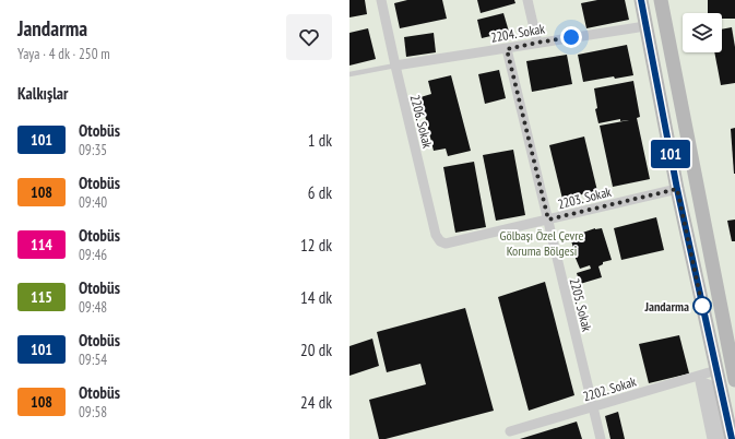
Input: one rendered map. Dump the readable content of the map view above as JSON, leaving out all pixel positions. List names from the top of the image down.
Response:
{
  "streets": {
    "street": [
      "2204. Sokak",
      "2206. Sokak",
      "2203. Sokak",
      "2205. Sokak",
      "2202. Sokak"
    ]
  },
  "crossings": [
    ["2204. Sokak", "2206. Sokak"],
    ["2204. Sokak", "2205. Sokak"],
    ["2206. Sokak", "2203. Sokak"],
    ["2203. Sokak", "2205. Sokak"],
    ["2205. Sokak", "2202. Sokak"]
  ],
  "parks": ["Gölbaşı Özel Çevre Koruma Bölgesi"],
  "places": ["Jandarma"],
  "lines": ["bus line 101"],
  "page": {
    "heading": [
      ["Jandarma", "Yaya · 4 dk · 250 m"],
      "Kalkışlar"
    ],
    "on_map": "101",
    "list": [
      {
        "mark": "101",
        "name": "Otobüs",
        "note": "09:35",
        "value": "1 dk"
      },
      {
        "mark": "108",
        "name": "Otobüs",
        "note": "09:40",
        "value": "6 dk"
      },
      {
        "mark": "114",
        "name": "Otobüs",
        "note": "09:46",
        "value": "12 dk"
      },
      {
        "mark": "115",
        "name": "Otobüs",
        "note": "09:48",
        "value": "14 dk"
      },
      {
        "mark": "101",
        "name": "Otobüs",
        "note": "09:54",
        "value": "20 dk"
      },
      {
        "mark": "108",
        "name": "Otobüs",
        "note": "09:58",
        "value": "24 dk"
      }
    ]
  }
}
